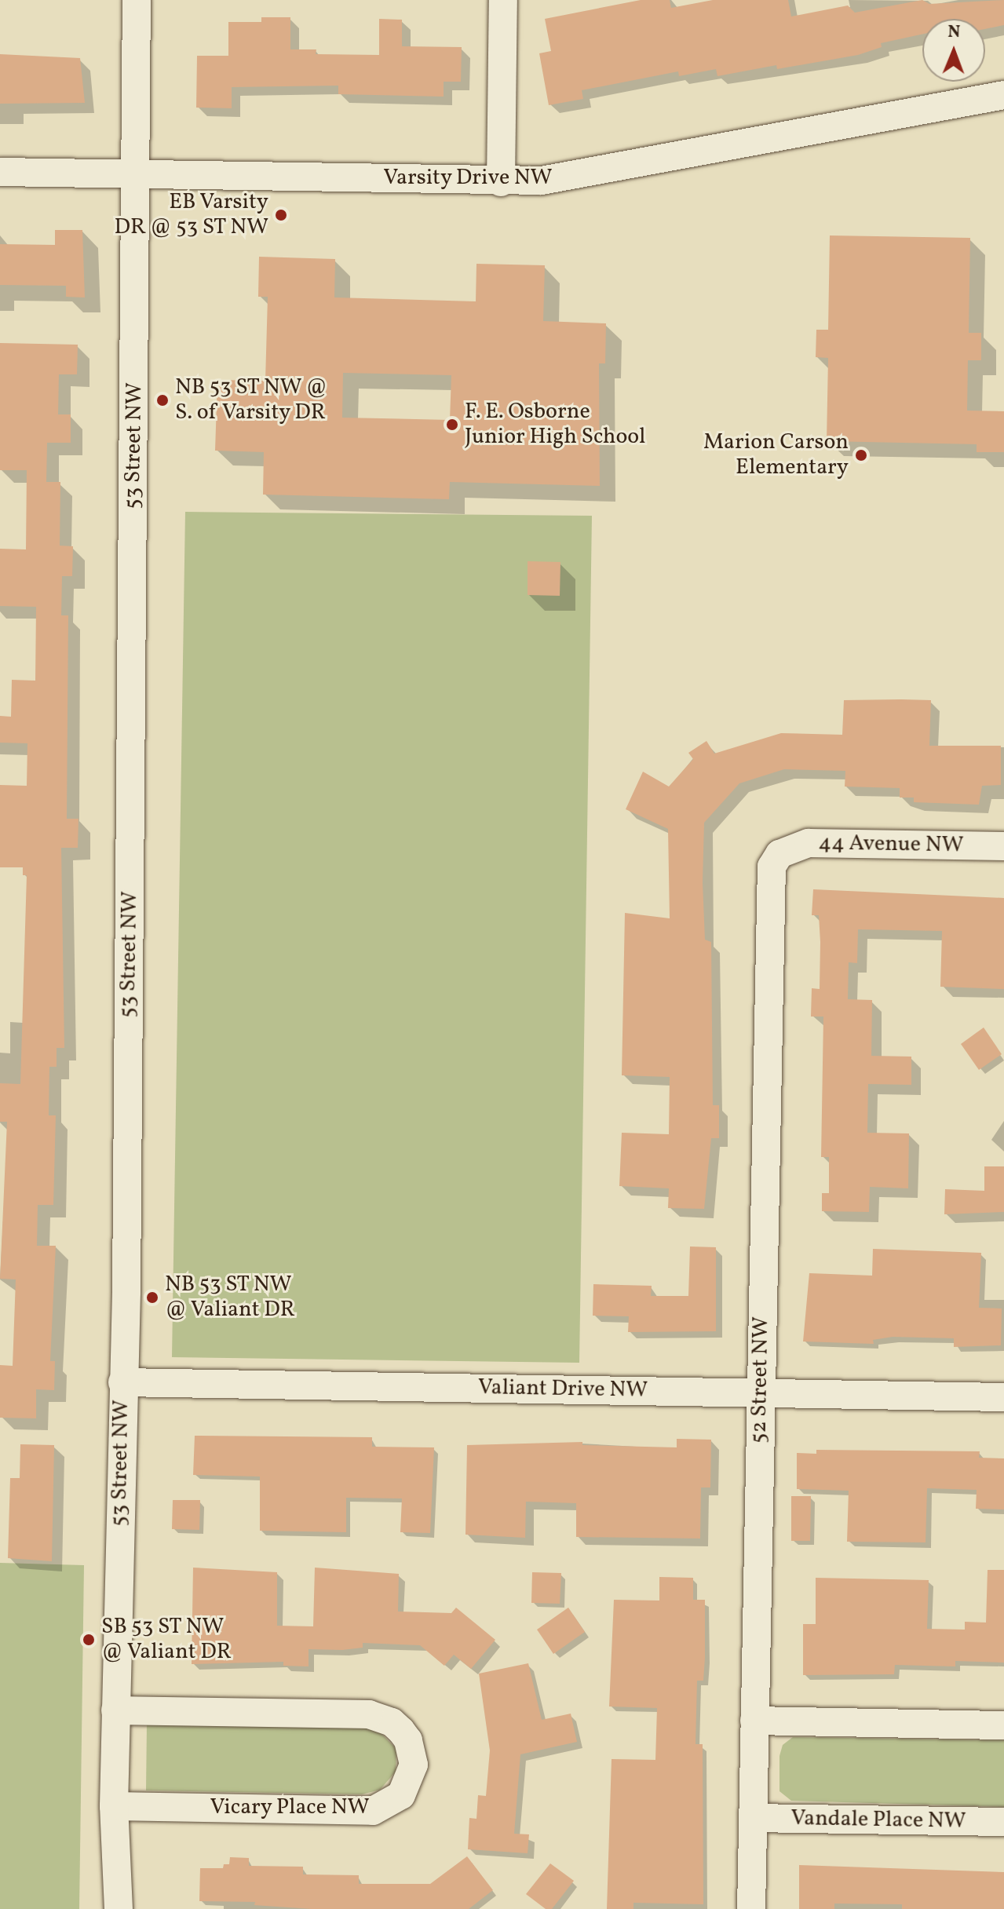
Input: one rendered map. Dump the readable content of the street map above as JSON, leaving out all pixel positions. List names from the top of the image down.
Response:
{
  "streets": {
    "street": [
      "Varsity Drive NW",
      "53 Street NW",
      "44 Avenue NW",
      "52 Street NW",
      "Valiant Drive NW",
      "Vicary Place NW",
      "Vandale Place NW"
    ]
  },
  "crossings": [
    ["Varsity Drive NW", "53 Street NW"],
    ["53 Street NW", "Valiant Drive NW"],
    ["53 Street NW", "Vicary Place NW"],
    ["44 Avenue NW", "52 Street NW"],
    ["52 Street NW", "Valiant Drive NW"],
    ["52 Street NW", "Vandale Place NW"]
  ],
  "places": [
    "EB Varsity DR @ 53 ST NW",
    "NB 53 ST NW @ S. of Varsity DR",
    "F. E. Osborne Junior High School",
    "Marion Carson Elementary",
    "NB 53 ST NW @ Valiant DR",
    "SB 53 ST NW @ Valiant DR"
  ],
  "north": "top"
}
